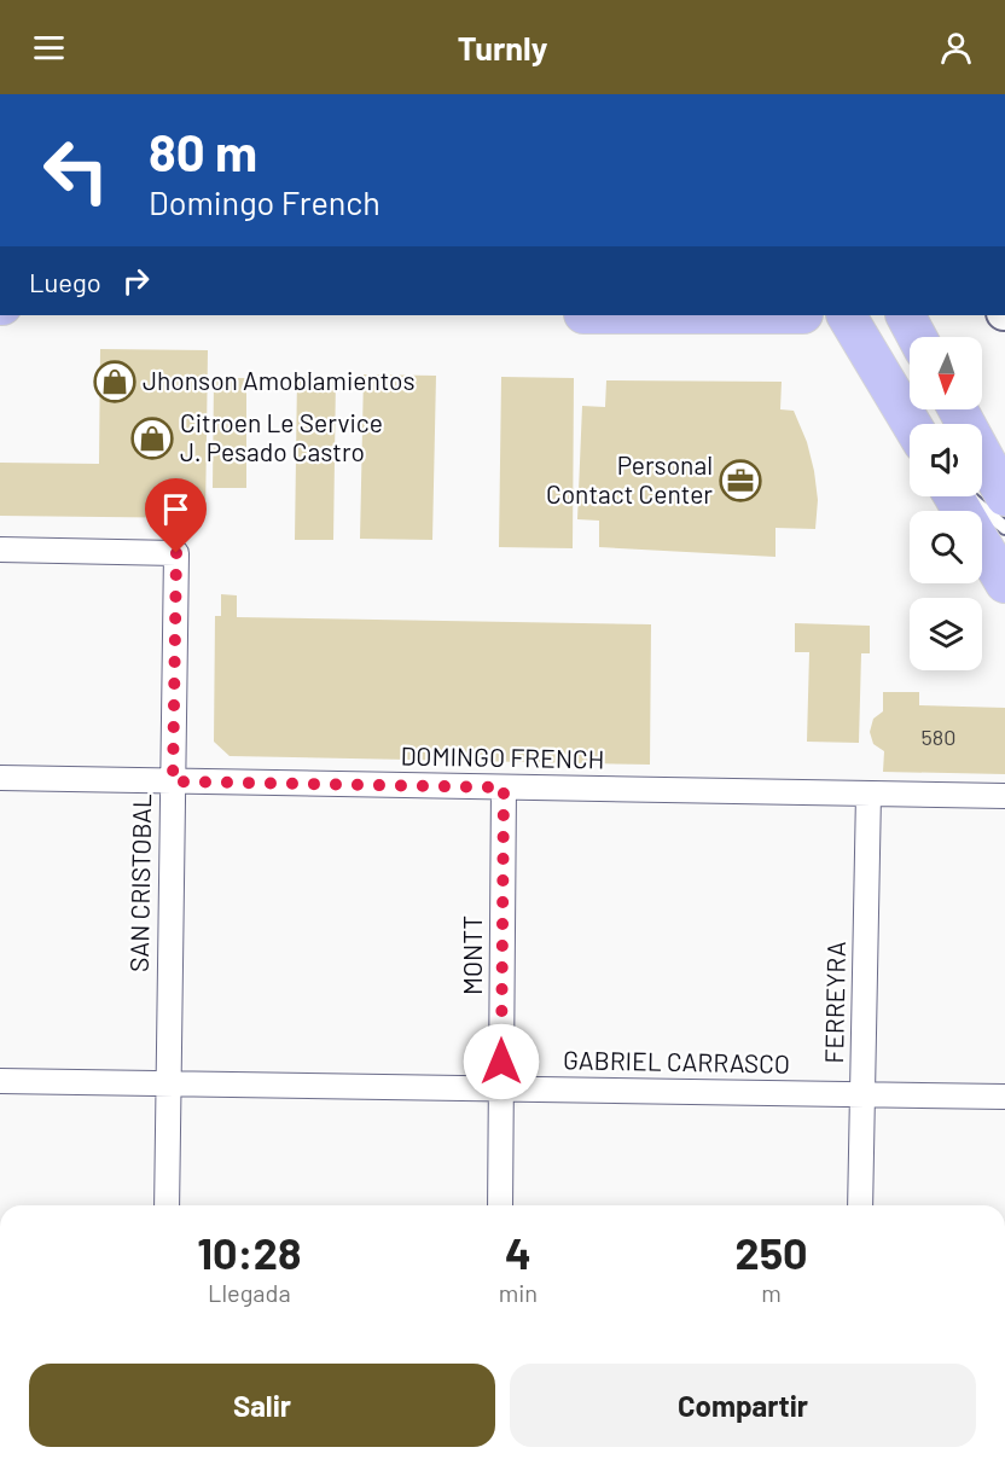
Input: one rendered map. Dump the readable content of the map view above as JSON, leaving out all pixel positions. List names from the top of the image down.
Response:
{
  "streets": {
    "street": [
      "DOMINGO FRENCH",
      "SAN CRISTOBAL",
      "MONTT",
      "FERREYRA",
      "GABRIEL CARRASCO"
    ]
  },
  "crossings": [
    ["DOMINGO FRENCH", "SAN CRISTOBAL"],
    ["DOMINGO FRENCH", "MONTT"],
    ["DOMINGO FRENCH", "FERREYRA"],
    ["SAN CRISTOBAL", "GABRIEL CARRASCO"],
    ["MONTT", "GABRIEL CARRASCO"],
    ["FERREYRA", "GABRIEL CARRASCO"]
  ],
  "places": {
    "shop": ["Jhonson Amoblamientos", "Citroen Le Service J. Pesado Castro"],
    "office": ["Personal Contact Center"]
  },
  "house_numbers": ["580"],
  "north": "bottom",
  "page": {
    "header": "Turnly",
    "turn": ["80 m", "Domingo French"],
    "then": "Luego",
    "eta": [
      "10:28",
      "Llegada",
      "4",
      "min",
      "250",
      "m"
    ],
    "buttons": ["Salir", "Compartir"]
  }
}
